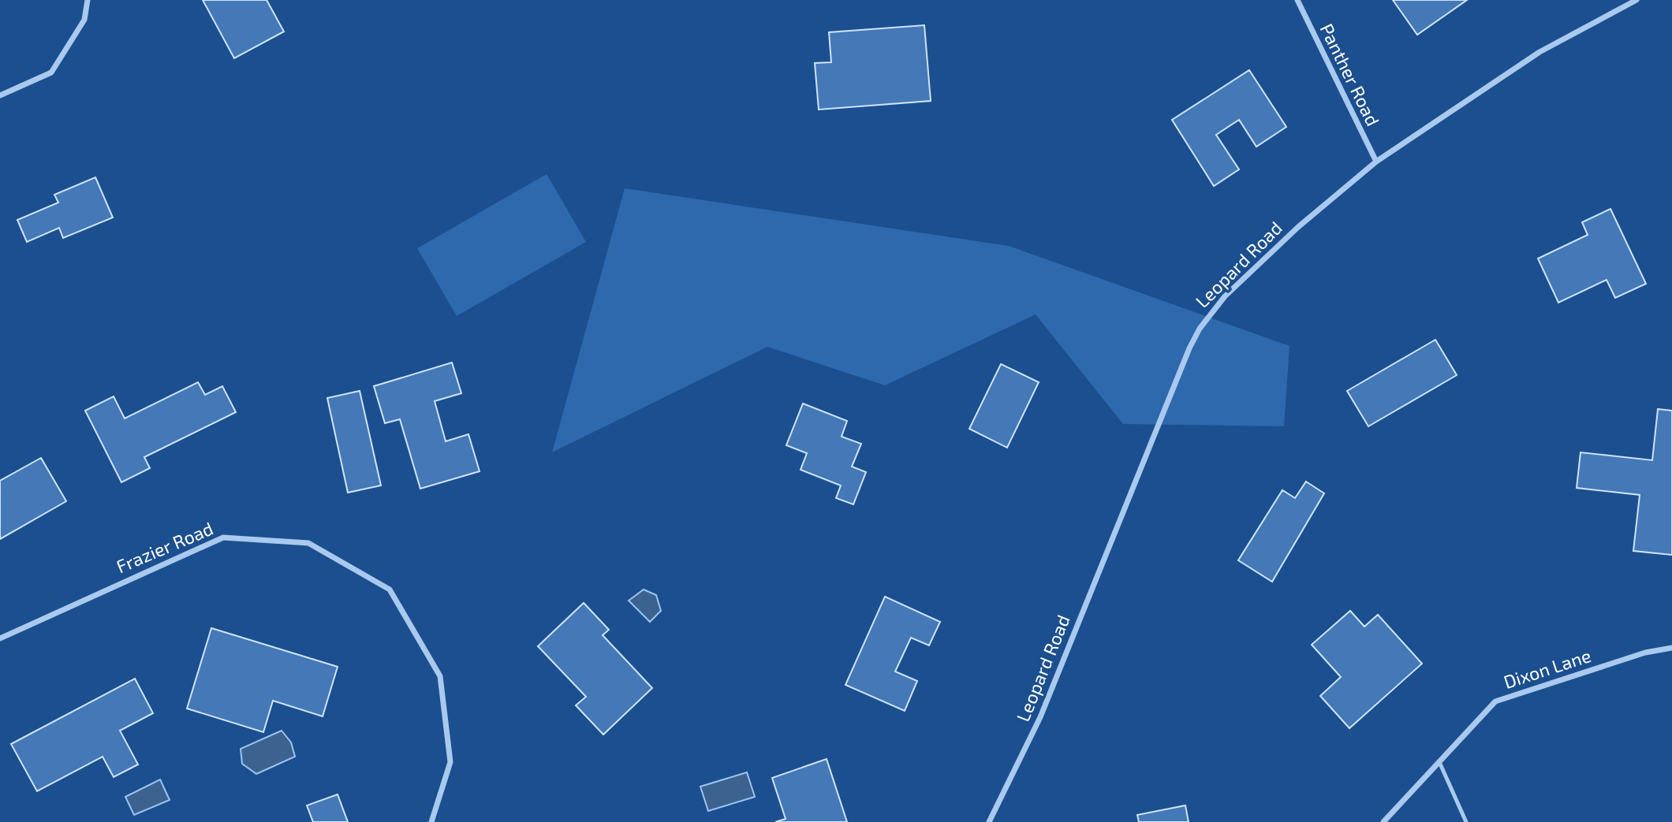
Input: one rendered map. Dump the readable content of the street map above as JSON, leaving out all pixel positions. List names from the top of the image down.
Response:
{
  "streets": {
    "street": [
      "Panther Road",
      "Leopard Road",
      "Frazier Road",
      "Dixon Lane"
    ]
  },
  "crossings": [
    ["Panther Road", "Leopard Road"]
  ]
}
